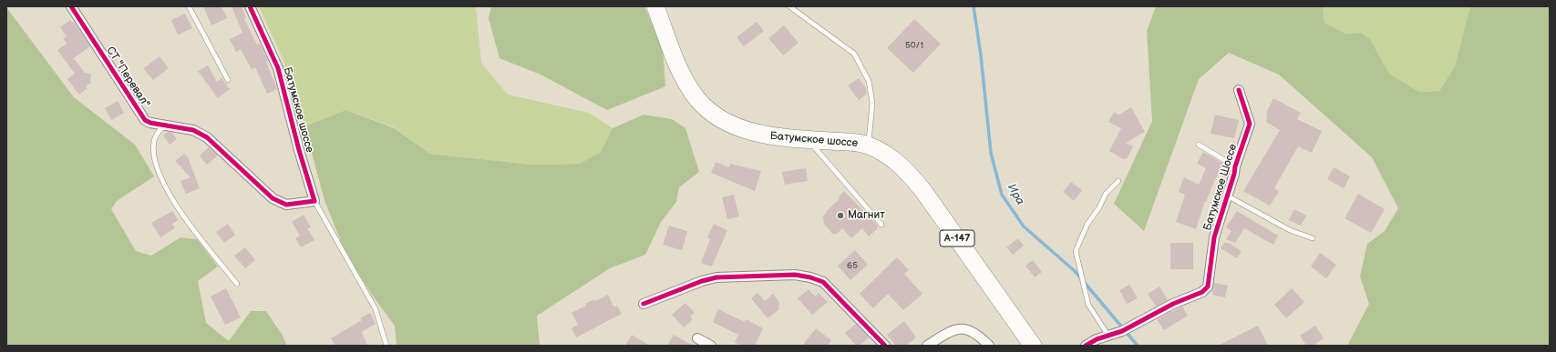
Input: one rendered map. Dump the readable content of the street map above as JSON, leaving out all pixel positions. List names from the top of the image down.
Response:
{
  "streets": {
    "highway": ["Батумское шоссе", "А-147"],
    "street": ["СТ \"Перевал\"", "Батумское Шоссе"]
  },
  "crossings": [
    ["СТ \"Перевал\"", "Батумское шоссе"]
  ],
  "water": ["Ира"],
  "places": ["Магнит"],
  "house_numbers": ["50/1", "65"]
}
